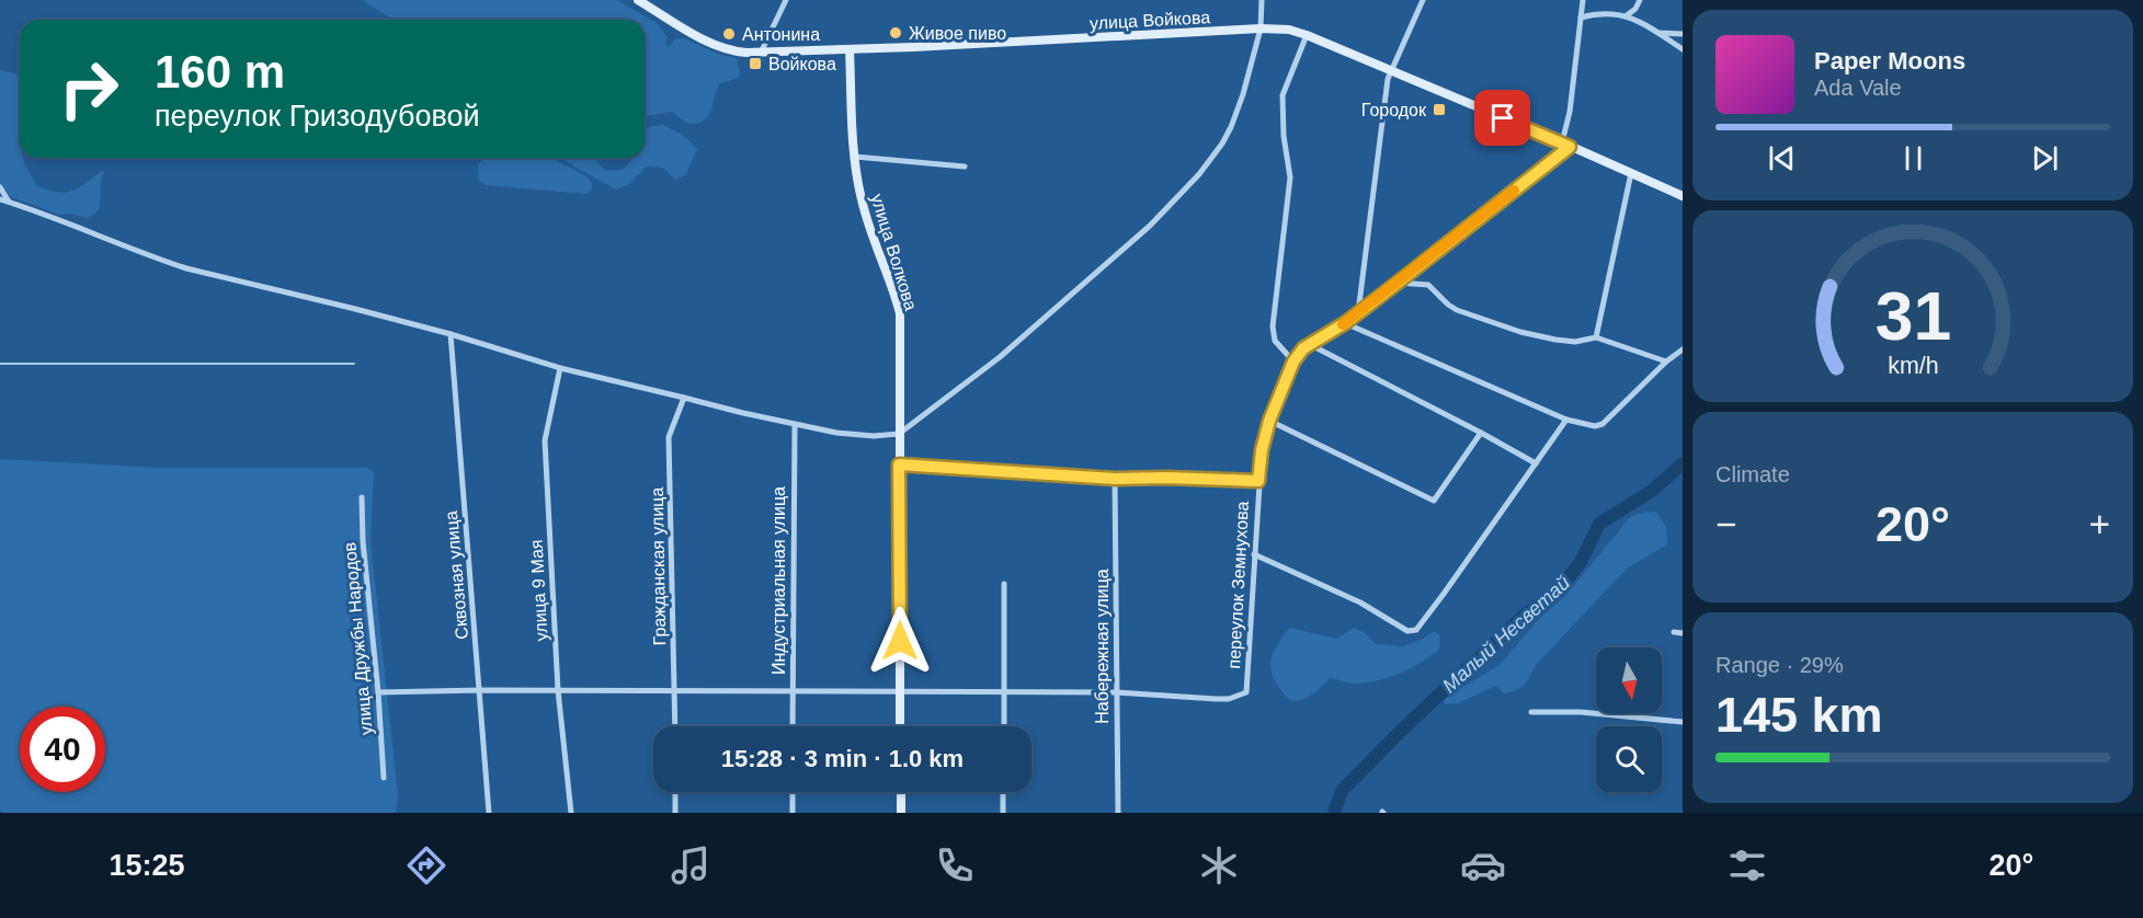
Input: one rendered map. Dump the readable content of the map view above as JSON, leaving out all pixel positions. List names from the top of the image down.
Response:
{
  "streets": {
    "street": [
      "улица Войкова",
      "улица Волкова",
      "Гражданская улица",
      "Сквозная улица",
      "Индустриальная улица",
      "переулок Земнухова",
      "улица 9 Мая",
      "улица Дружбы Народов",
      "Набережная улица"
    ]
  },
  "crossings": [
    ["улица Войкова", "улица Волкова"],
    ["улица Войкова", "переулок Земнухова"],
    ["переулок Земнухова", "Набережная улица"]
  ],
  "water": ["Малый Несветай"],
  "places": {
    "other": ["Живое пиво", "Антонина"],
    "transit": ["Войкова", "Городок"]
  },
  "north": "bottom",
  "page": {
    "turn": ["160 m", "переулок Гризодубовой"],
    "song": ["Paper Moons", "Ada Vale"],
    "tile": [
      "Climate",
      ["Range · 29%", "145 km"]
    ],
    "heat": ["−", "20°", "+"],
    "limit": "40",
    "trip": "15:28 · 3 min · 1.0 km",
    "tabs": ["15:25", "20°"],
    "gauge": ["31", "km/h"]
  }
}
